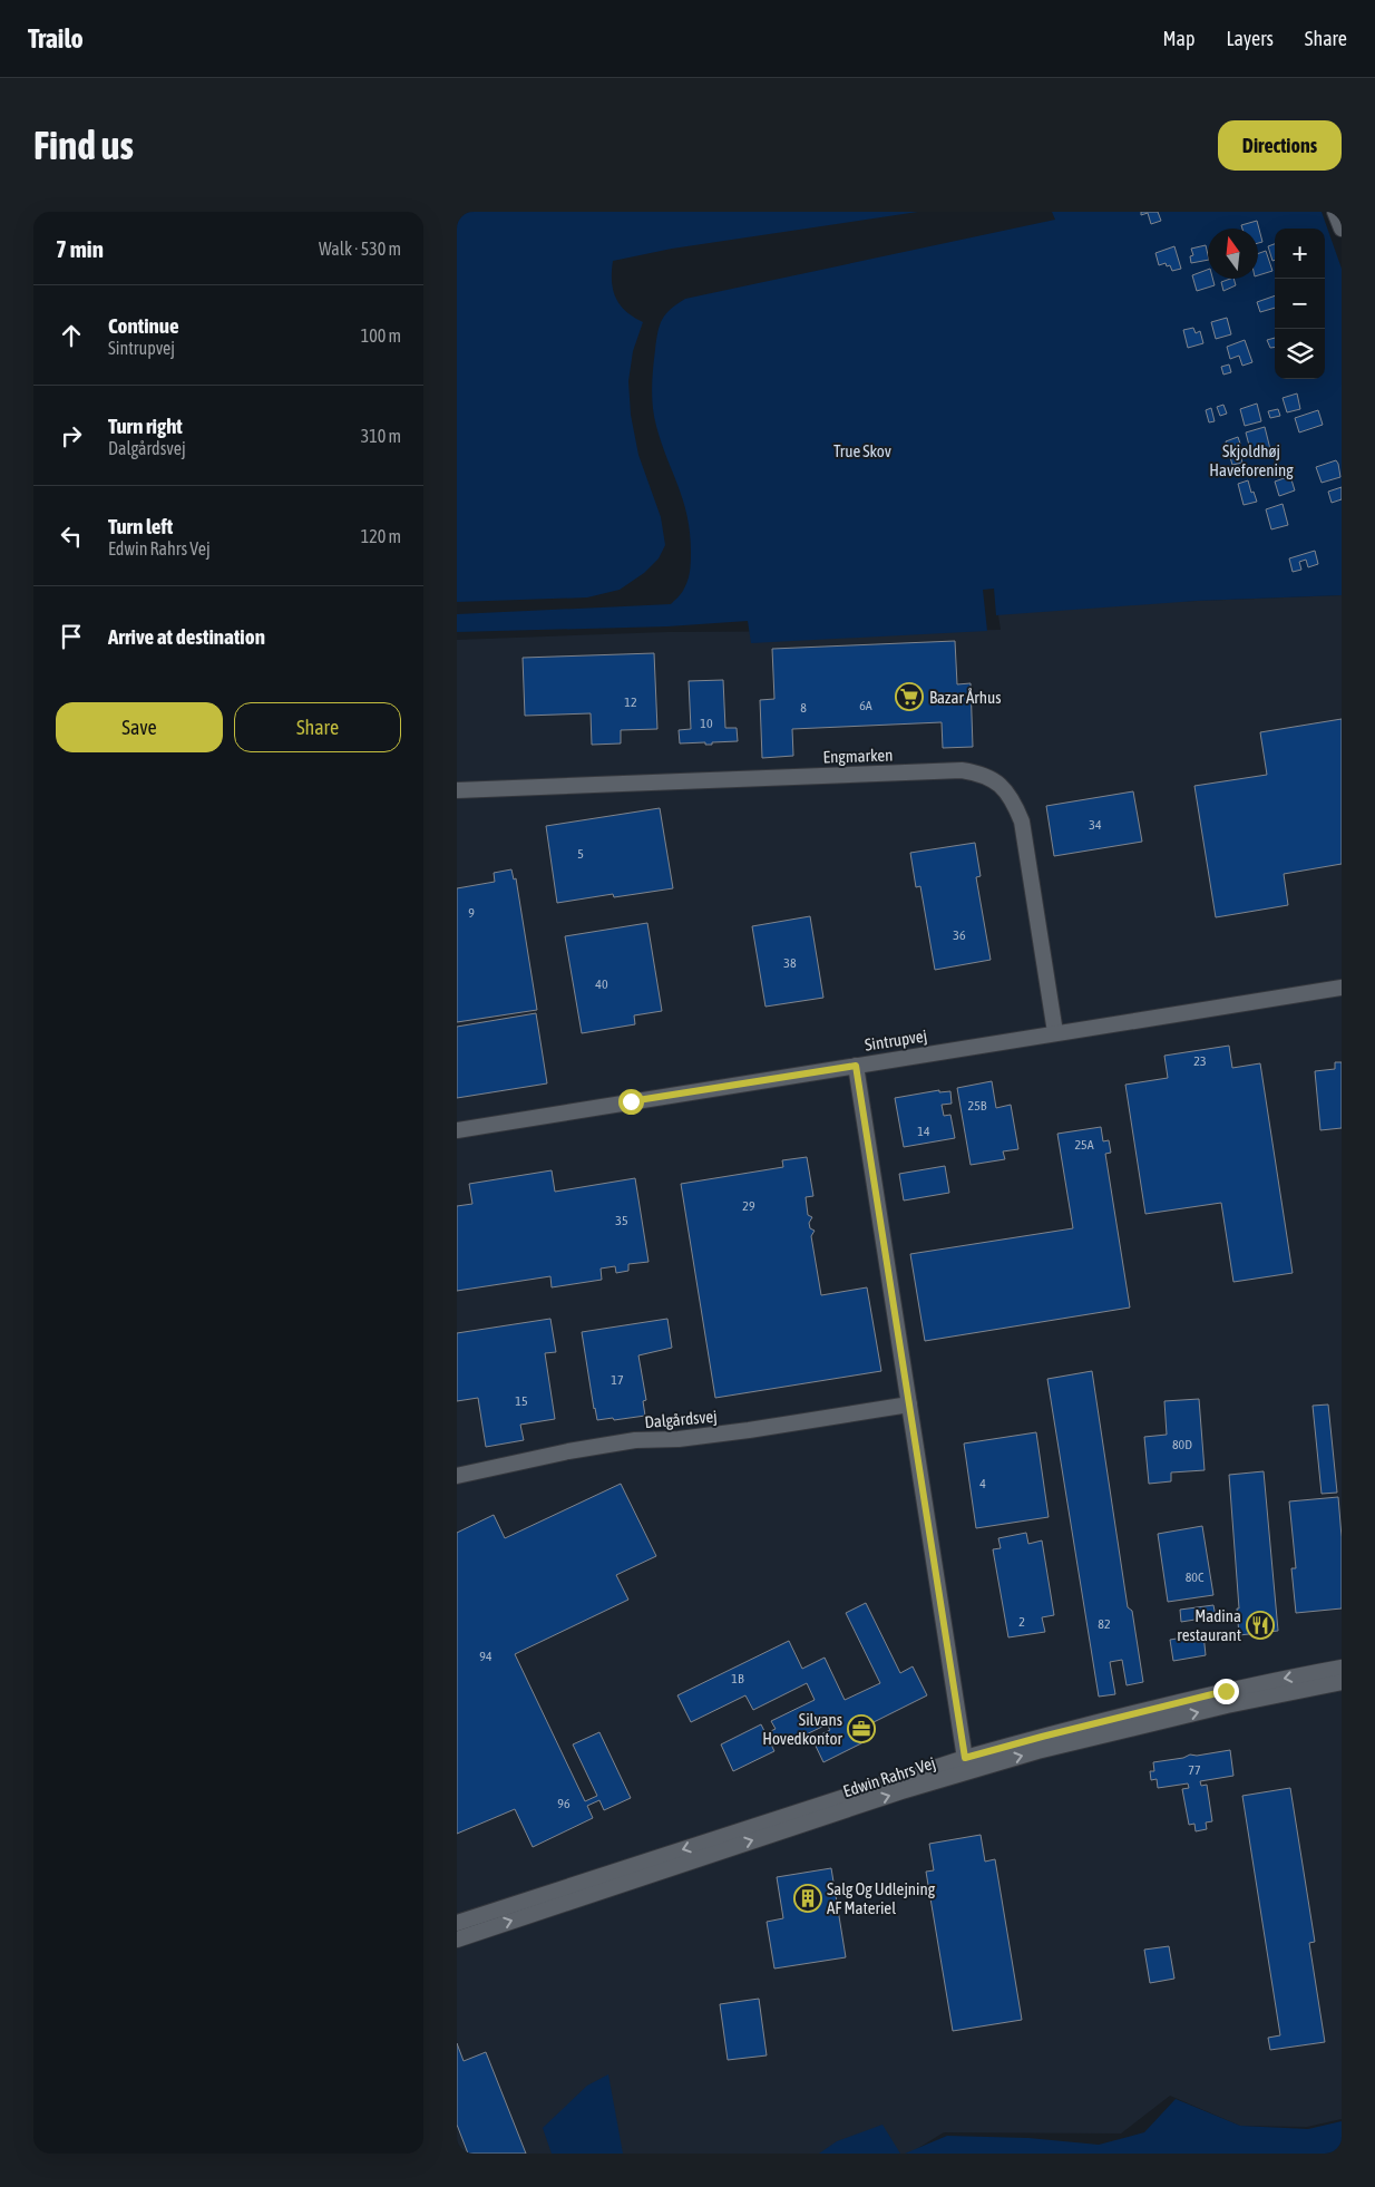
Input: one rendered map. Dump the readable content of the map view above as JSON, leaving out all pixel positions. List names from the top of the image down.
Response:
{
  "streets": {
    "street": [
      "Engmarken",
      "Sintrupvej",
      "Dalgårdsvej",
      "Edwin Rahrs Vej"
    ]
  },
  "crossings": [
    ["Engmarken", "Sintrupvej"]
  ],
  "parks": ["True Skov", "Skjoldhøj Haveforening"],
  "places": {
    "supermarket": ["Bazar Århus"],
    "restaurant": ["Madina restaurant"],
    "office": ["Silvans Hovedkontor"],
    "building": ["Salg Og Udlejning AF Materiel"]
  },
  "house_numbers": [
    "12",
    "6A",
    "8",
    "10",
    "34",
    "5",
    "9",
    "36",
    "38",
    "40",
    "23",
    "25B",
    "14",
    "25A",
    "29",
    "35",
    "17",
    "15",
    "80D",
    "4",
    "80C",
    "2",
    "82",
    "94",
    "1B",
    "77",
    "96"
  ],
  "north": "top",
  "page": {
    "header": "Trailo",
    "nav": ["Map", "Layers", "Share"],
    "buttons": [
      "Directions",
      ["Save", "Share"]
    ],
    "title": "Find us",
    "heading": ["7 min", "Walk · 530 m"],
    "map_buttons": ["+", "−"],
    "list": [
      ["Continue", "Sintrupvej", "100 m"],
      ["Turn right", "Dalgårdsvej", "310 m"],
      ["Turn left", "Edwin Rahrs Vej", "120 m"],
      "Arrive at destination"
    ]
  }
}
